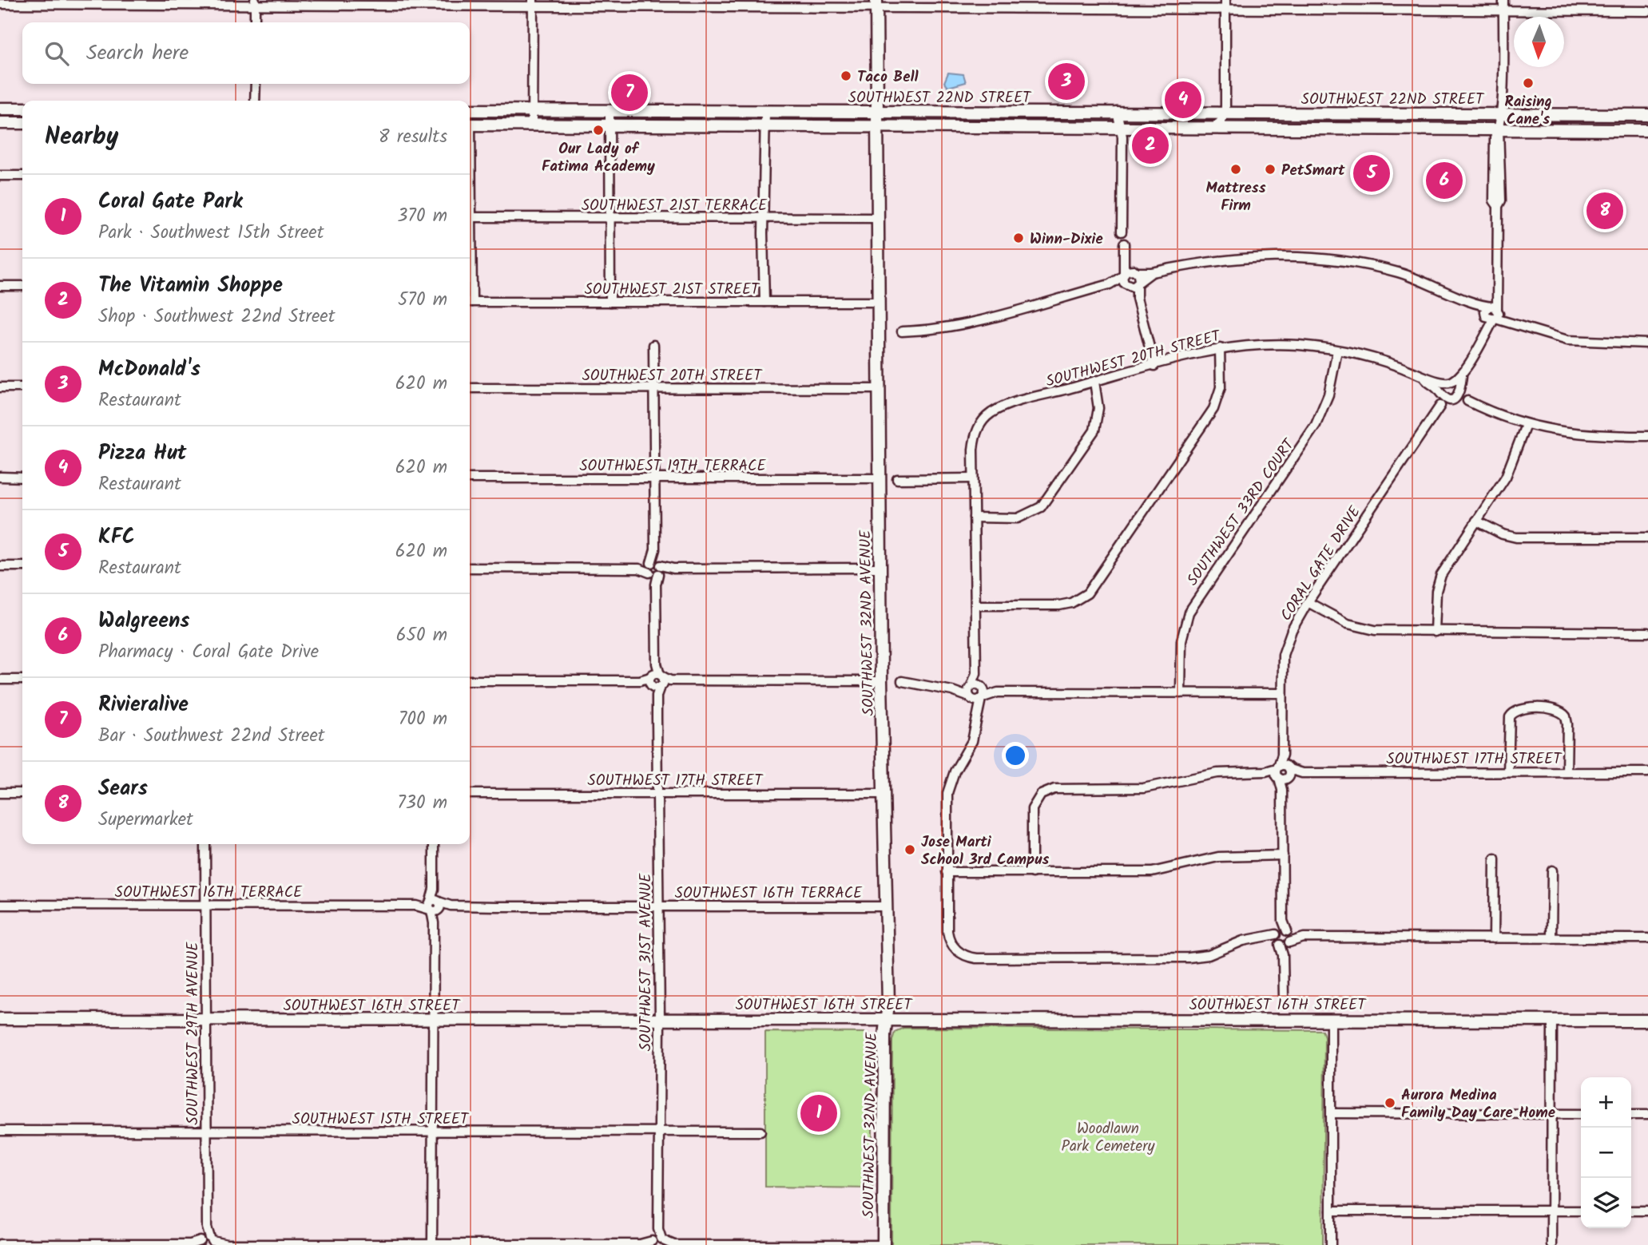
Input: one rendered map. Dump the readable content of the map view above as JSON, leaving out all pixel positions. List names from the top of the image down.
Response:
{
  "streets": {
    "street": [
      "SOUTHWEST 22ND STREET",
      "SOUTHWEST 21ST TERRACE",
      "SOUTHWEST 21ST STREET",
      "SOUTHWEST 20TH STREET",
      "SOUTHWEST 19TH TERRACE",
      "SOUTHWEST 33RD COURT",
      "CORAL GATE DRIVE",
      "SOUTHWEST 32ND AVENUE",
      "SOUTHWEST 17TH STREET",
      "SOUTHWEST 16TH TERRACE",
      "SOUTHWEST 31ST AVENUE",
      "SOUTHWEST 16TH STREET",
      "SOUTHWEST 29TH AVENUE",
      "SOUTHWEST 15TH STREET"
    ]
  },
  "crossings": [
    ["SOUTHWEST 22ND STREET", "SOUTHWEST 32ND AVENUE"],
    ["SOUTHWEST 21ST TERRACE", "SOUTHWEST 32ND AVENUE"],
    ["SOUTHWEST 21ST STREET", "SOUTHWEST 32ND AVENUE"],
    ["SOUTHWEST 20TH STREET", "SOUTHWEST 33RD COURT"],
    ["SOUTHWEST 20TH STREET", "SOUTHWEST 32ND AVENUE"],
    ["SOUTHWEST 19TH TERRACE", "SOUTHWEST 32ND AVENUE"],
    ["CORAL GATE DRIVE", "SOUTHWEST 17TH STREET"],
    ["SOUTHWEST 32ND AVENUE", "SOUTHWEST 17TH STREET"],
    ["SOUTHWEST 32ND AVENUE", "SOUTHWEST 16TH TERRACE"],
    ["SOUTHWEST 32ND AVENUE", "SOUTHWEST 16TH STREET"],
    ["SOUTHWEST 17TH STREET", "SOUTHWEST 31ST AVENUE"],
    ["SOUTHWEST 16TH TERRACE", "SOUTHWEST 31ST AVENUE"],
    ["SOUTHWEST 16TH TERRACE", "SOUTHWEST 29TH AVENUE"],
    ["SOUTHWEST 31ST AVENUE", "SOUTHWEST 16TH STREET"],
    ["SOUTHWEST 31ST AVENUE", "SOUTHWEST 15TH STREET"],
    ["SOUTHWEST 16TH STREET", "SOUTHWEST 29TH AVENUE"],
    ["SOUTHWEST 29TH AVENUE", "SOUTHWEST 15TH STREET"]
  ],
  "parks": ["Woodlawn Park Cemetery"],
  "places": [
    "Taco Bell",
    "Raising Cane's",
    "Our Lady of Fatima Academy",
    "Mattress Firm",
    "PetSmart",
    "Winn-Dixie",
    "Jose Marti School 3rd Campus",
    "Aurora Medina Family Day Care Home"
  ],
  "north": "bottom",
  "page": {
    "search": "Search here",
    "pins": [
      "3",
      "7",
      "4",
      "2",
      "5",
      "6",
      "8",
      "1"
    ],
    "heading": ["Nearby", "8 results"],
    "list": [
      {
        "mark": "1",
        "name": "Coral Gate Park",
        "note": "Park · Southwest 15th Street",
        "value": "370 m"
      },
      {
        "mark": "2",
        "name": "The Vitamin Shoppe",
        "note": "Shop · Southwest 22nd Street",
        "value": "570 m"
      },
      {
        "mark": "3",
        "name": "McDonald's",
        "note": "Restaurant",
        "value": "620 m"
      },
      {
        "mark": "4",
        "name": "Pizza Hut",
        "note": "Restaurant",
        "value": "620 m"
      },
      {
        "mark": "5",
        "name": "KFC",
        "note": "Restaurant",
        "value": "620 m"
      },
      {
        "mark": "6",
        "name": "Walgreens",
        "note": "Pharmacy · Coral Gate Drive",
        "value": "650 m"
      },
      {
        "mark": "7",
        "name": "Rivieralive",
        "note": "Bar · Southwest 22nd Street",
        "value": "700 m"
      },
      {
        "mark": "8",
        "name": "Sears",
        "note": "Supermarket",
        "value": "730 m"
      }
    ],
    "map_buttons": ["+", "−"]
  }
}
